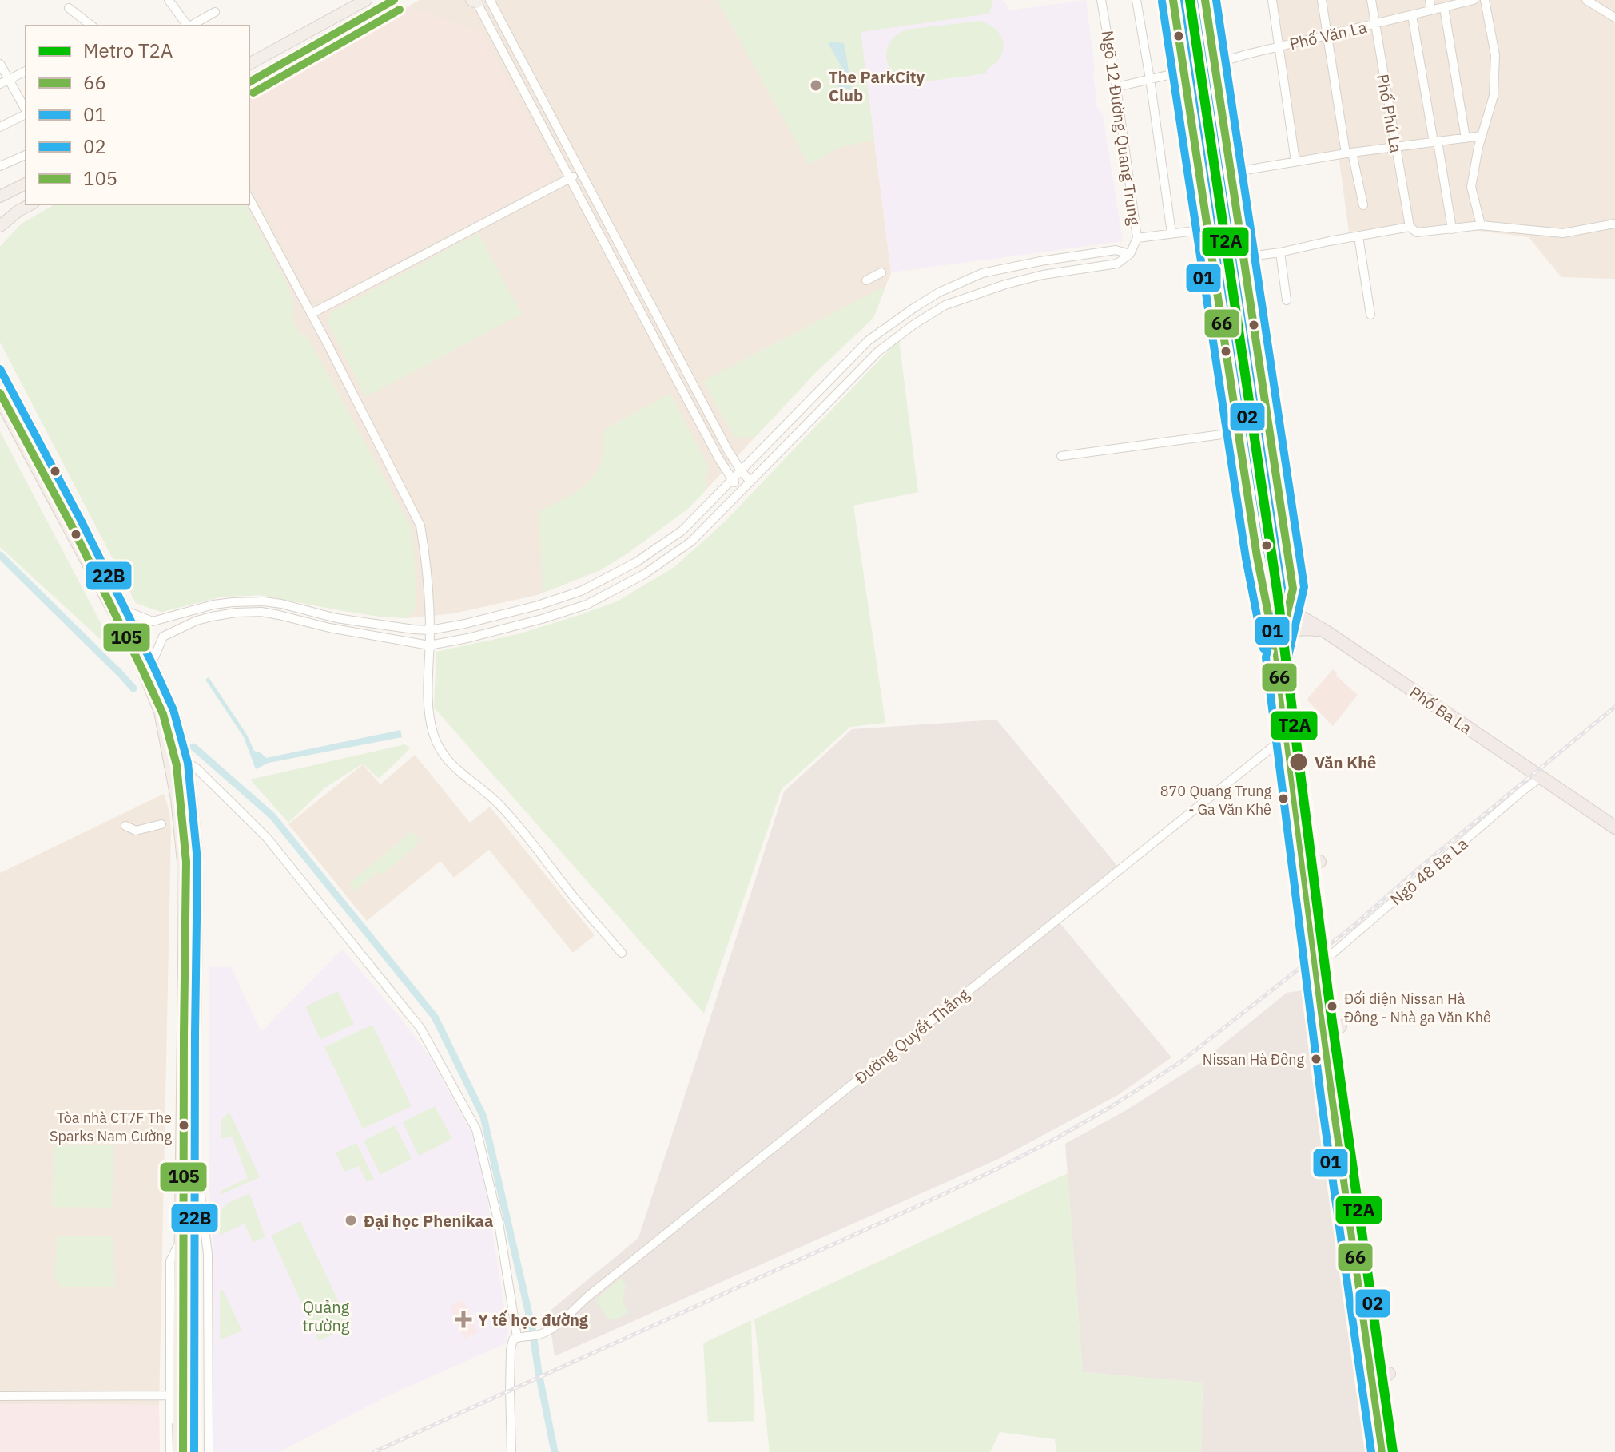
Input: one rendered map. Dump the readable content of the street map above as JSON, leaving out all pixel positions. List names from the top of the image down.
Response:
{
  "streets": {
    "highway": ["Phố Ba La"],
    "street": [
      "Phố Văn La",
      "Phố Phú La",
      "Ngõ 12 Đường Quang Trung",
      "Ngõ 48 Ba La",
      "Đường Quyết Thắng"
    ]
  },
  "crossings": [
    ["Phố Văn La", "Phố Phú La"],
    ["Phố Văn La", "Ngõ 12 Đường Quang Trung"],
    ["Phố Ba La", "Ngõ 48 Ba La"]
  ],
  "parks": ["Quảng trường"],
  "places": {
    "other": [
      "The ParkCity Club",
      "Văn Khê",
      "870 Quang Trung - Ga Văn Khê",
      "Đối diện Nissan Hà Đông - Nhà ga Văn Khê",
      "Nissan Hà Đông",
      "Tòa nhà CT7F The Sparks Nam Cường",
      "Đại học Phenikaa"
    ],
    "health": ["Y tế học đường"]
  },
  "lines": [
    "metro line T2A",
    "transit line 66",
    "transit line 02",
    "transit line 01",
    "transit line 105",
    "transit line 22B"
  ],
  "legend": [
    "Metro T2A",
    "66",
    "01",
    "02",
    "105"
  ]
}
